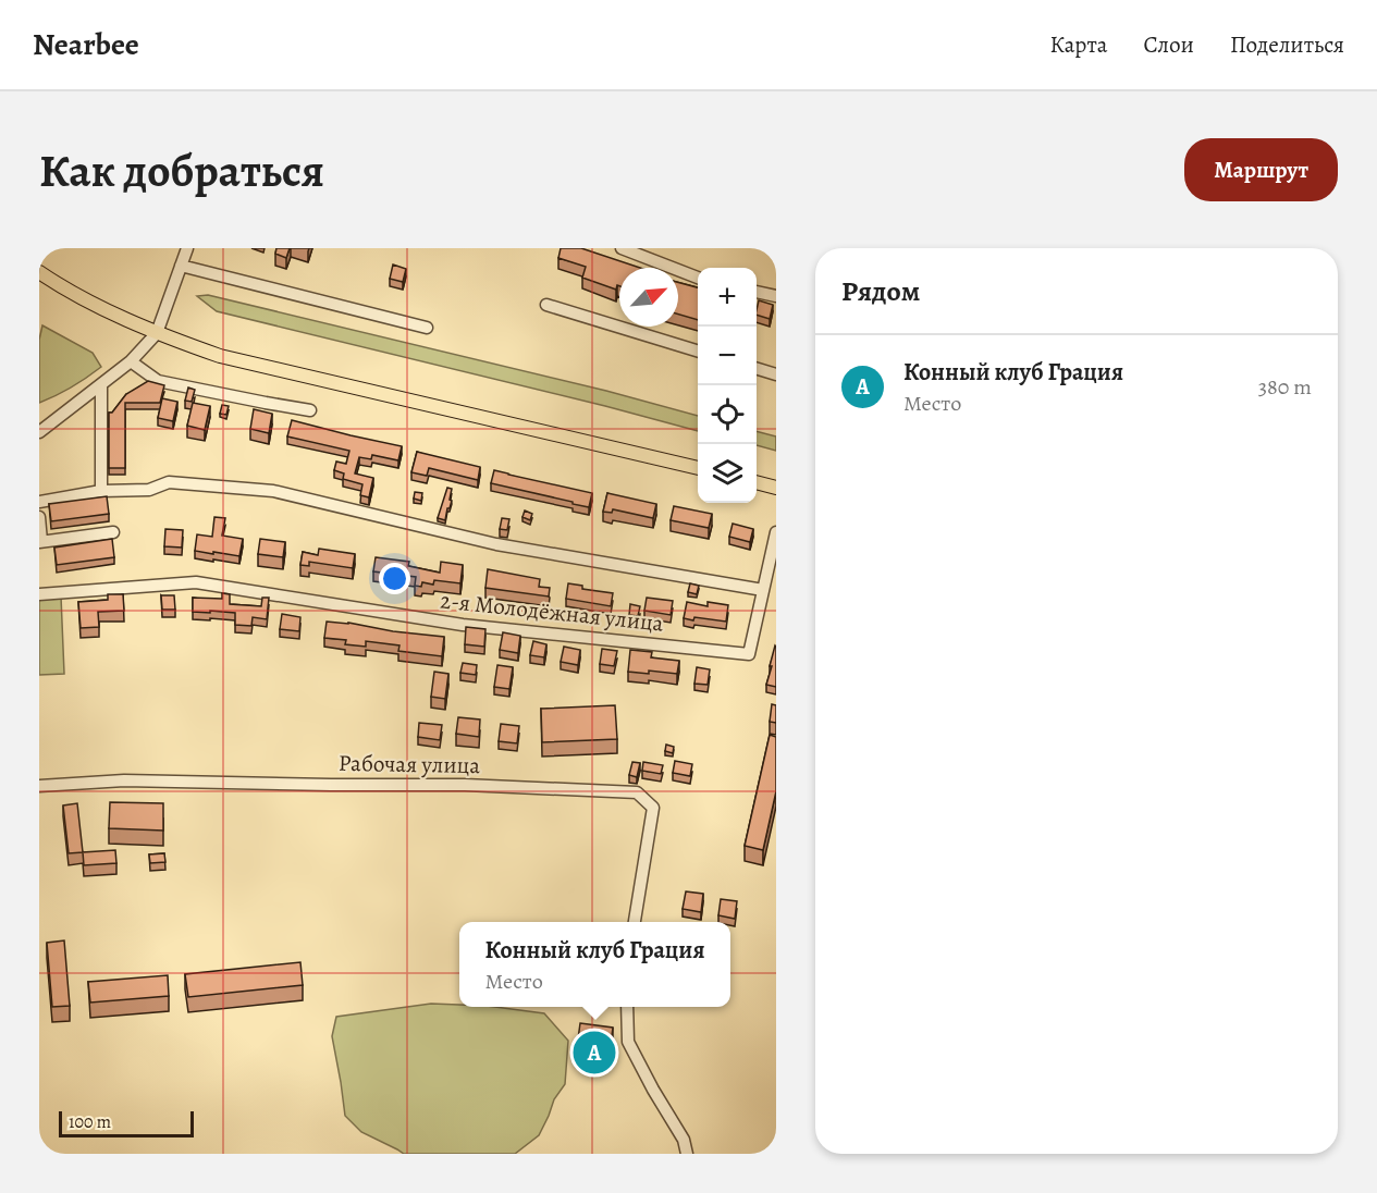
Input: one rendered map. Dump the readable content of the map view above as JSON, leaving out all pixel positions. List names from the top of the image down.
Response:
{
  "streets": {
    "street": ["2-я Молодёжная улица", "Рабочая улица"]
  },
  "scale_bar": "100 m",
  "north": "top right",
  "page": {
    "header": "Nearbee",
    "nav": ["Карта", "Слои", "Поделиться"],
    "buttons": "Маршрут",
    "title": "Как добраться",
    "heading": "Рядом",
    "map_buttons": ["+", "−"],
    "list": [
      {
        "mark": "A",
        "name": "Конный клуб Грация",
        "note": "Место",
        "value": "380 m"
      }
    ],
    "popup": ["Конный клуб Грация", "Место"],
    "pins": "A",
    "scale": "100 m"
  }
}
